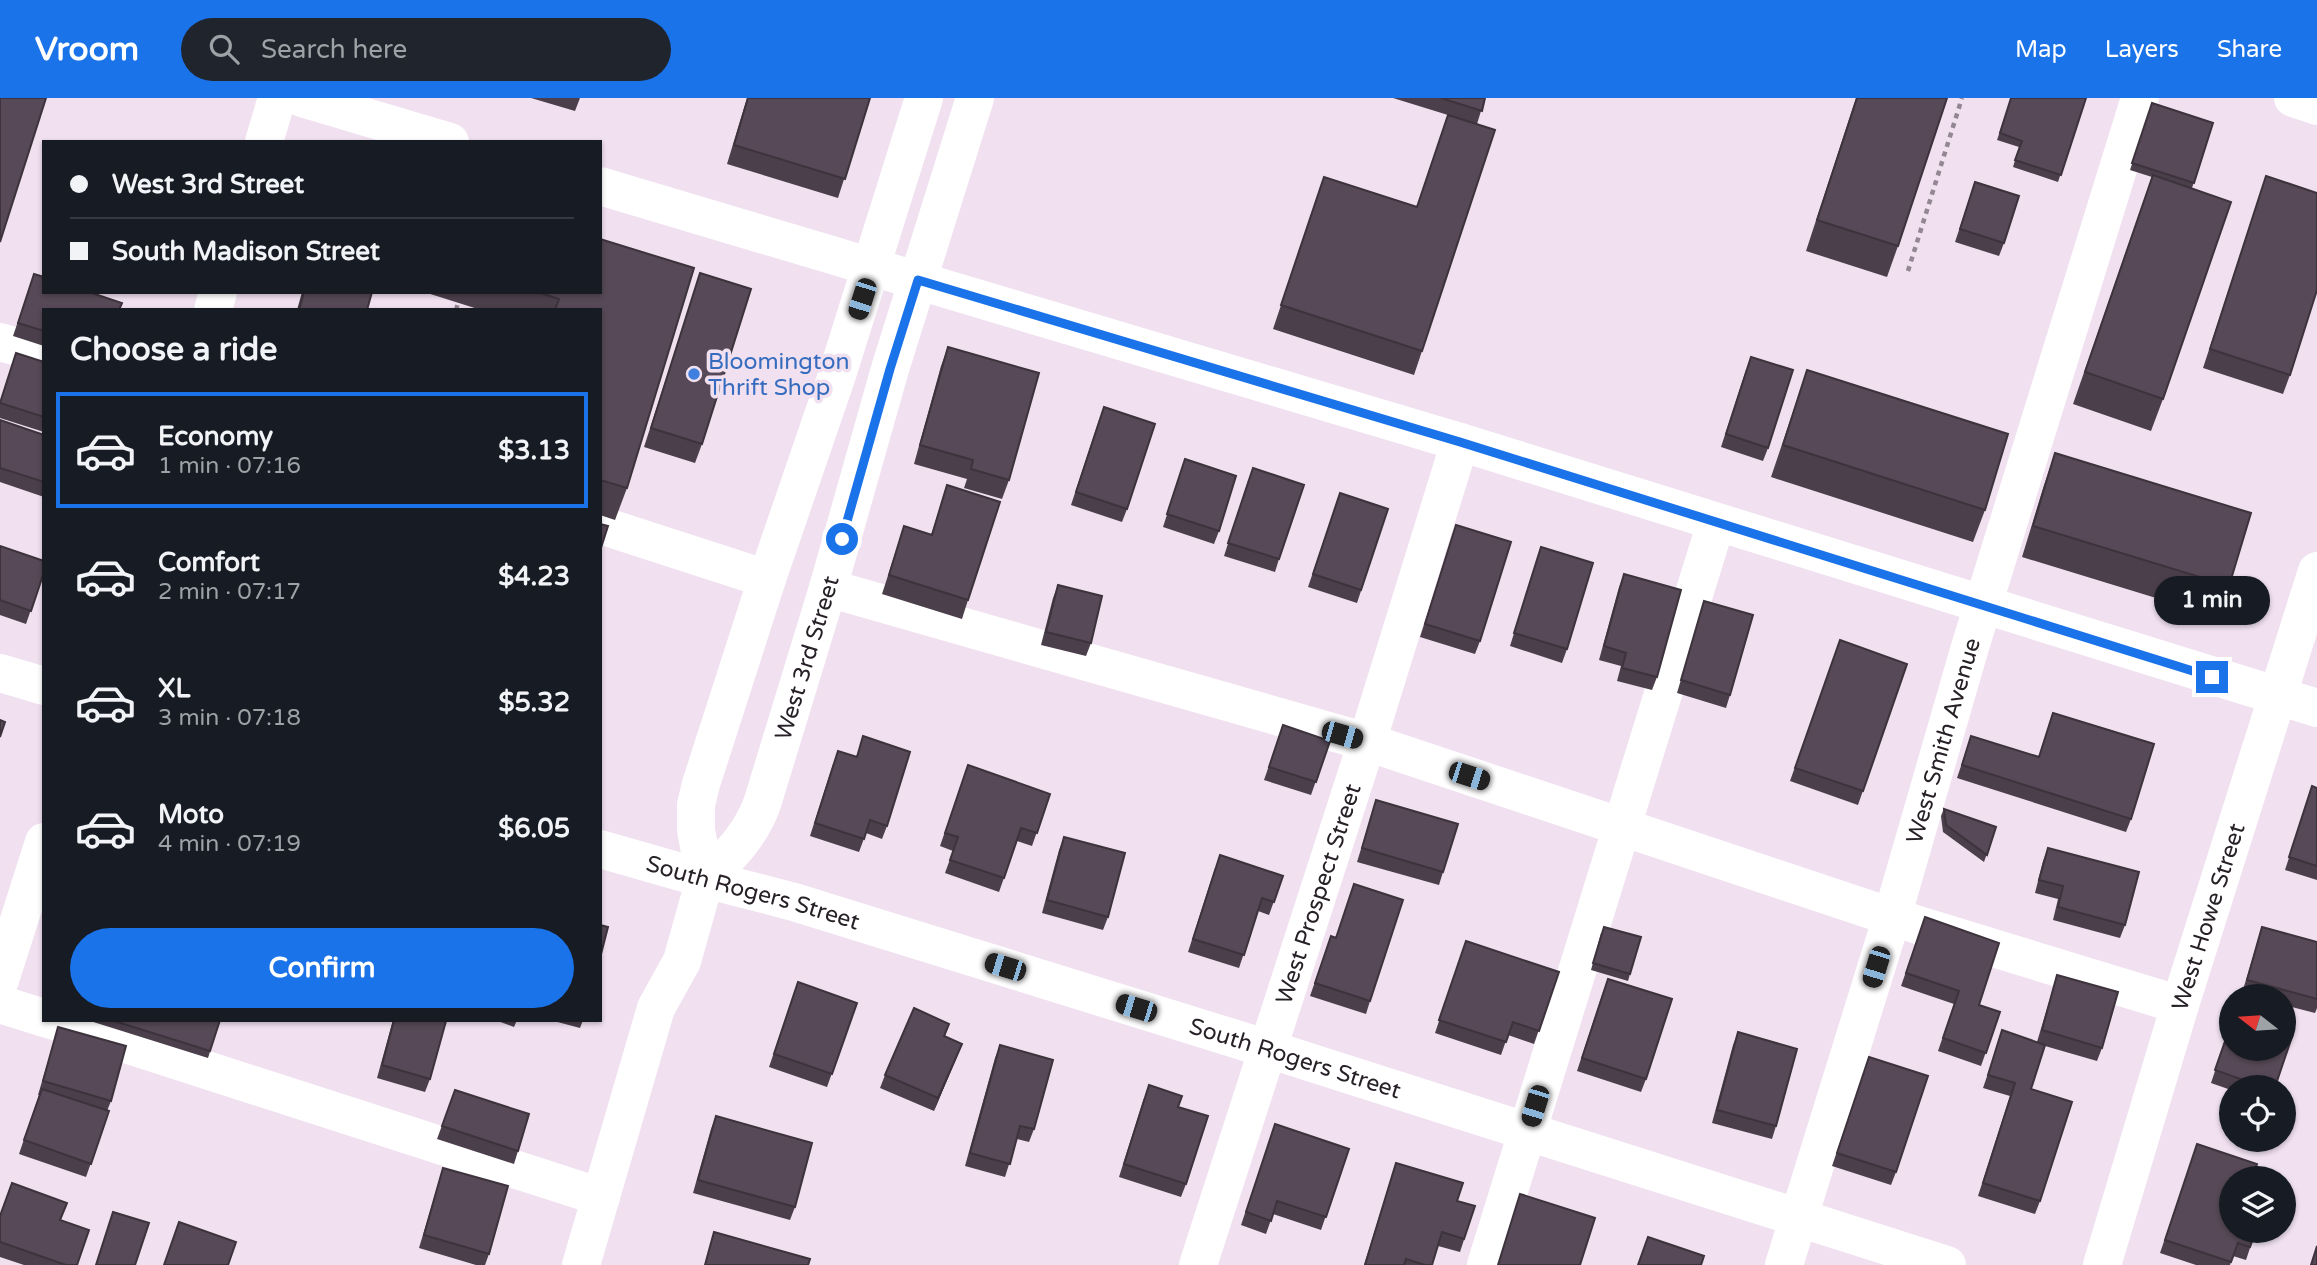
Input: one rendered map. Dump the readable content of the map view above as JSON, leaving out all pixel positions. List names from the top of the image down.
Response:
{
  "streets": {
    "street": [
      "West 3rd Street",
      "West Smith Avenue",
      "South Rogers Street",
      "West Prospect Street",
      "West Howe Street"
    ]
  },
  "crossings": [
    ["West 3rd Street", "South Rogers Street"],
    ["West Smith Avenue", "South Rogers Street"],
    ["South Rogers Street", "West Prospect Street"]
  ],
  "places": ["Bloomington Thrift Shop"],
  "north": "left",
  "page": {
    "header": "Vroom",
    "search": "Search here",
    "nav": ["Map", "Layers", "Share"],
    "banner": ["West 3rd Street", "South Madison Street"],
    "heading": "Choose a ride",
    "list": [
      {
        "name": "Economy",
        "note": "1 min · 07:16",
        "value": "$3.13"
      },
      {
        "name": "Comfort",
        "note": "2 min · 07:17",
        "value": "$4.23"
      },
      {
        "name": "XL",
        "note": "3 min · 07:18",
        "value": "$5.32"
      },
      {
        "name": "Moto",
        "note": "4 min · 07:19",
        "value": "$6.05"
      }
    ],
    "bubble": "1 min",
    "buttons": "Confirm"
  }
}
